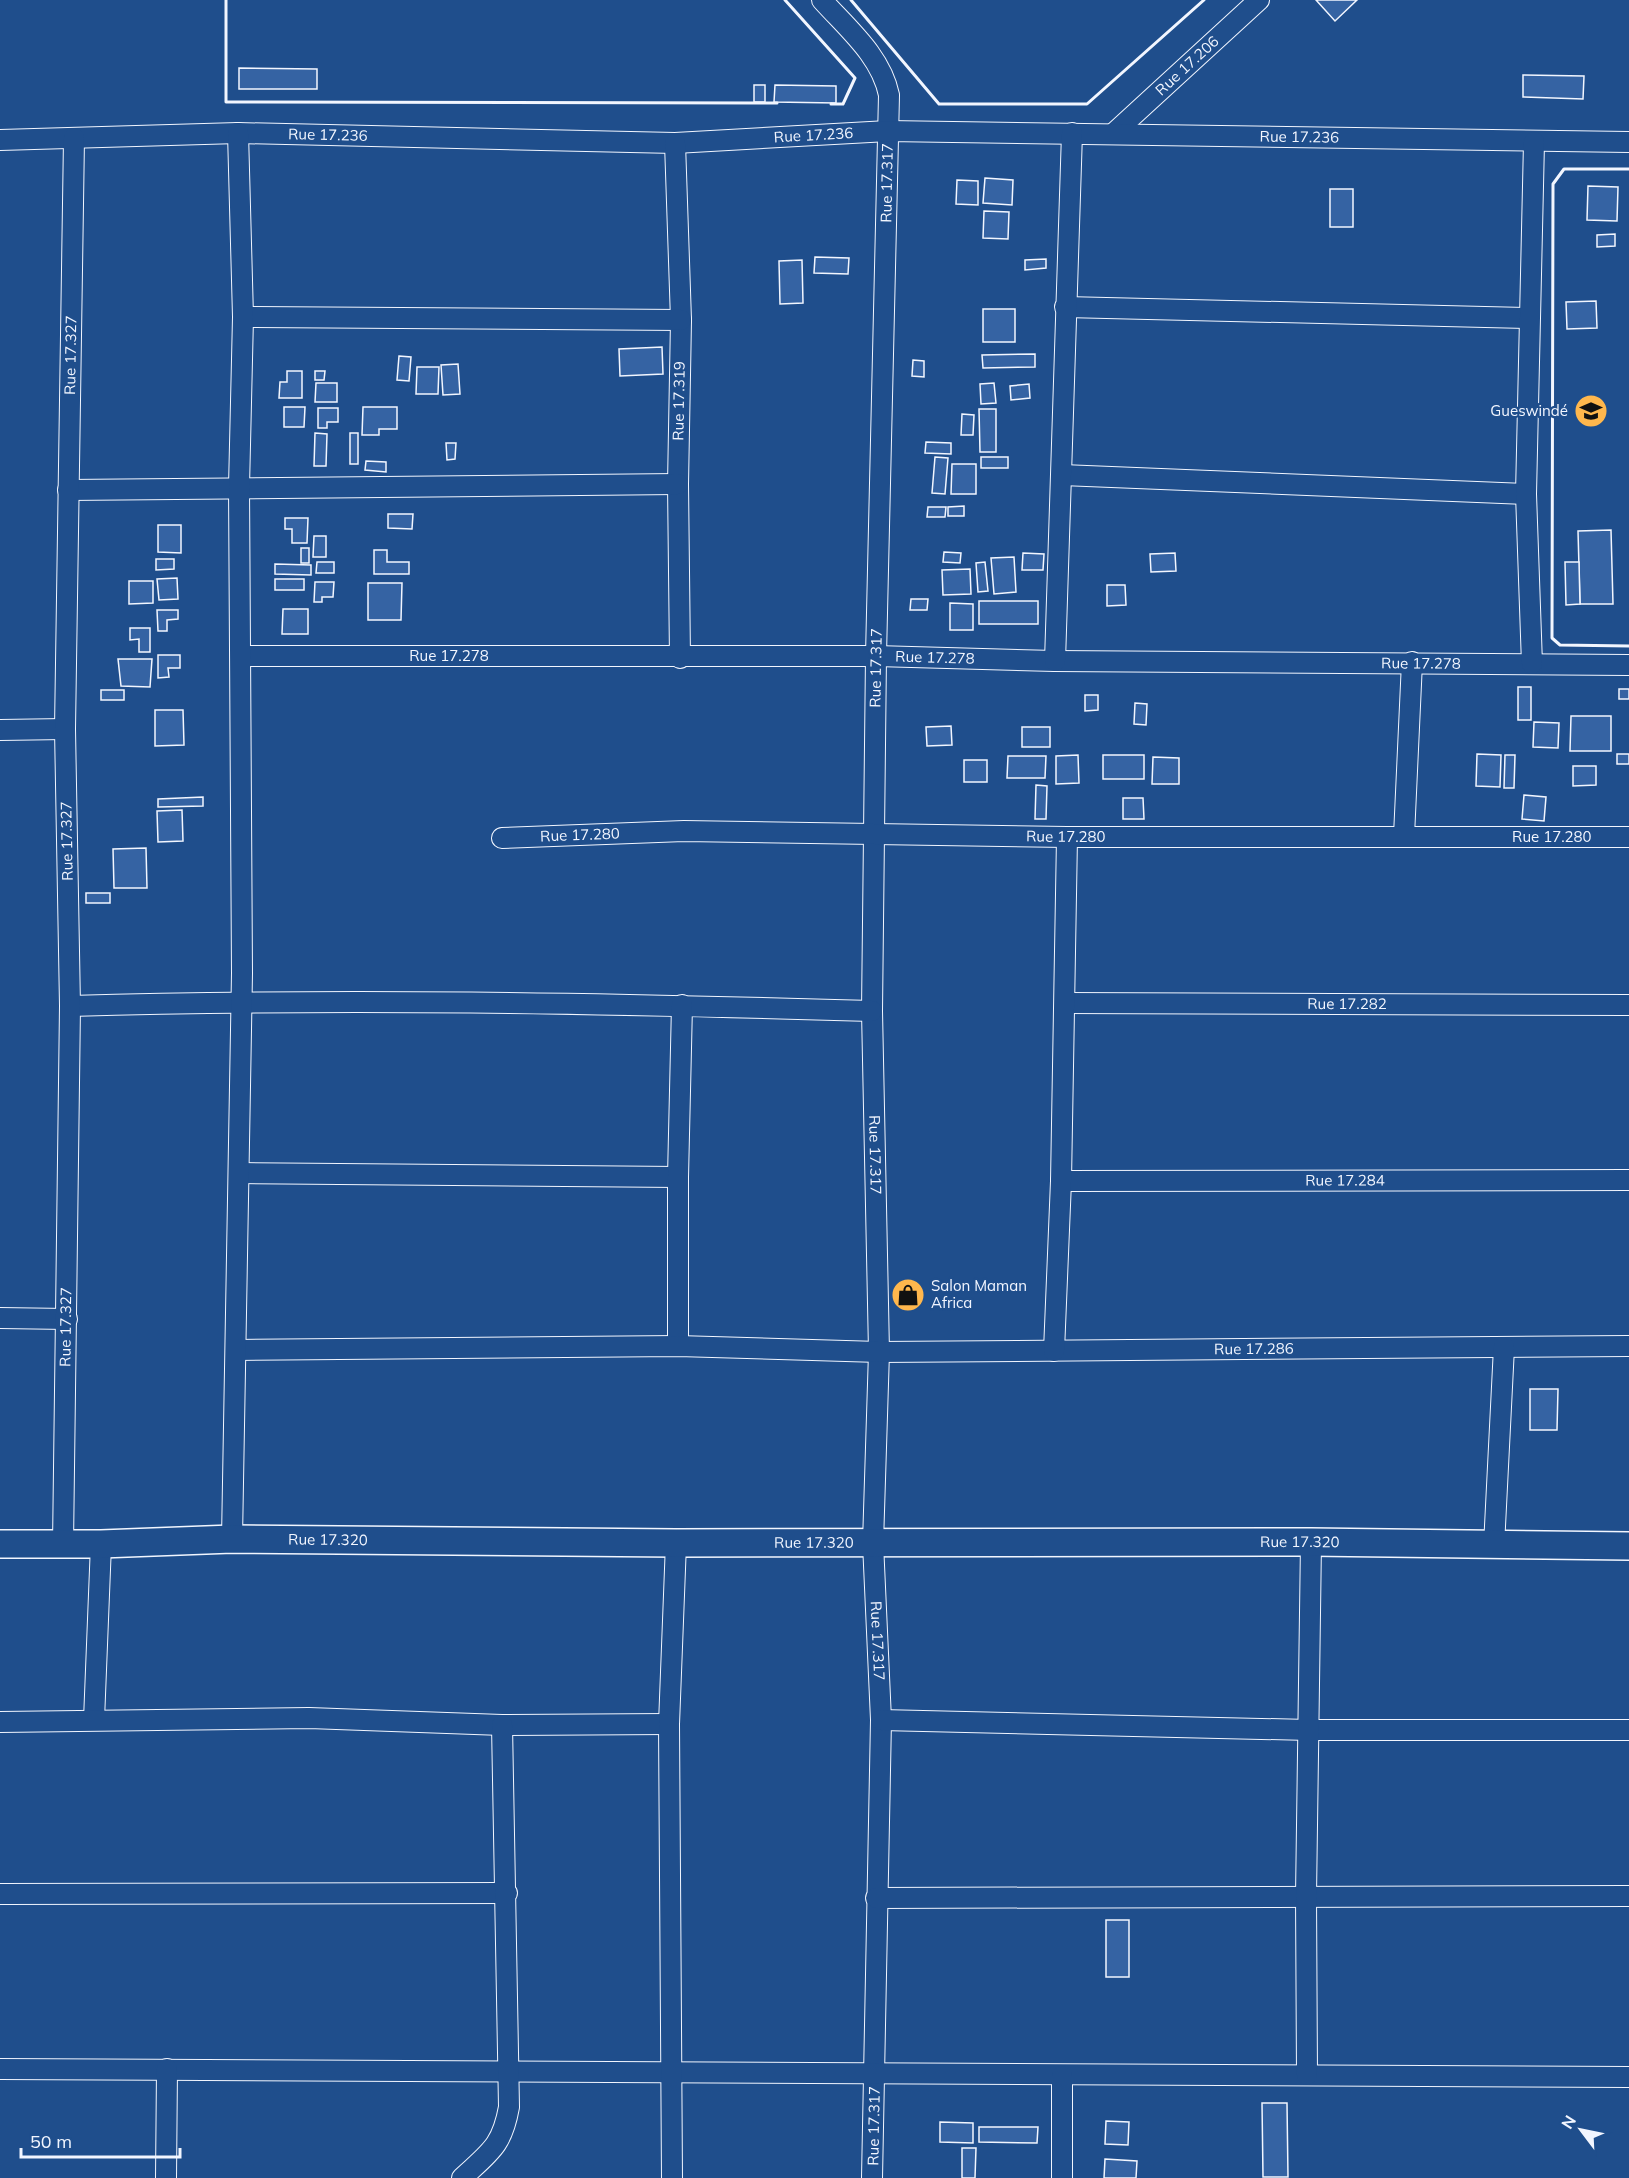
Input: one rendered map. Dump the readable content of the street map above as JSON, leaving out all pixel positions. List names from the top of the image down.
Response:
{
  "streets": {
    "street": [
      "Rue 17.206",
      "Rue 17.236",
      "Rue 17.317",
      "Rue 17.327",
      "Rue 17.319",
      "Rue 17.278",
      "Rue 17.280",
      "Rue 17.282",
      "Rue 17.284",
      "Rue 17.286",
      "Rue 17.320"
    ]
  },
  "crossings": [
    ["Rue 17.206", "Rue 17.236"],
    ["Rue 17.236", "Rue 17.317"],
    ["Rue 17.236", "Rue 17.327"],
    ["Rue 17.236", "Rue 17.319"],
    ["Rue 17.317", "Rue 17.278"],
    ["Rue 17.317", "Rue 17.280"],
    ["Rue 17.317", "Rue 17.286"],
    ["Rue 17.317", "Rue 17.320"],
    ["Rue 17.327", "Rue 17.320"],
    ["Rue 17.319", "Rue 17.278"]
  ],
  "places": {
    "school or university": ["Gueswindé"],
    "shop": ["Salon Maman Africa"]
  },
  "scale_bar": "50 m",
  "north": "top left"
}
